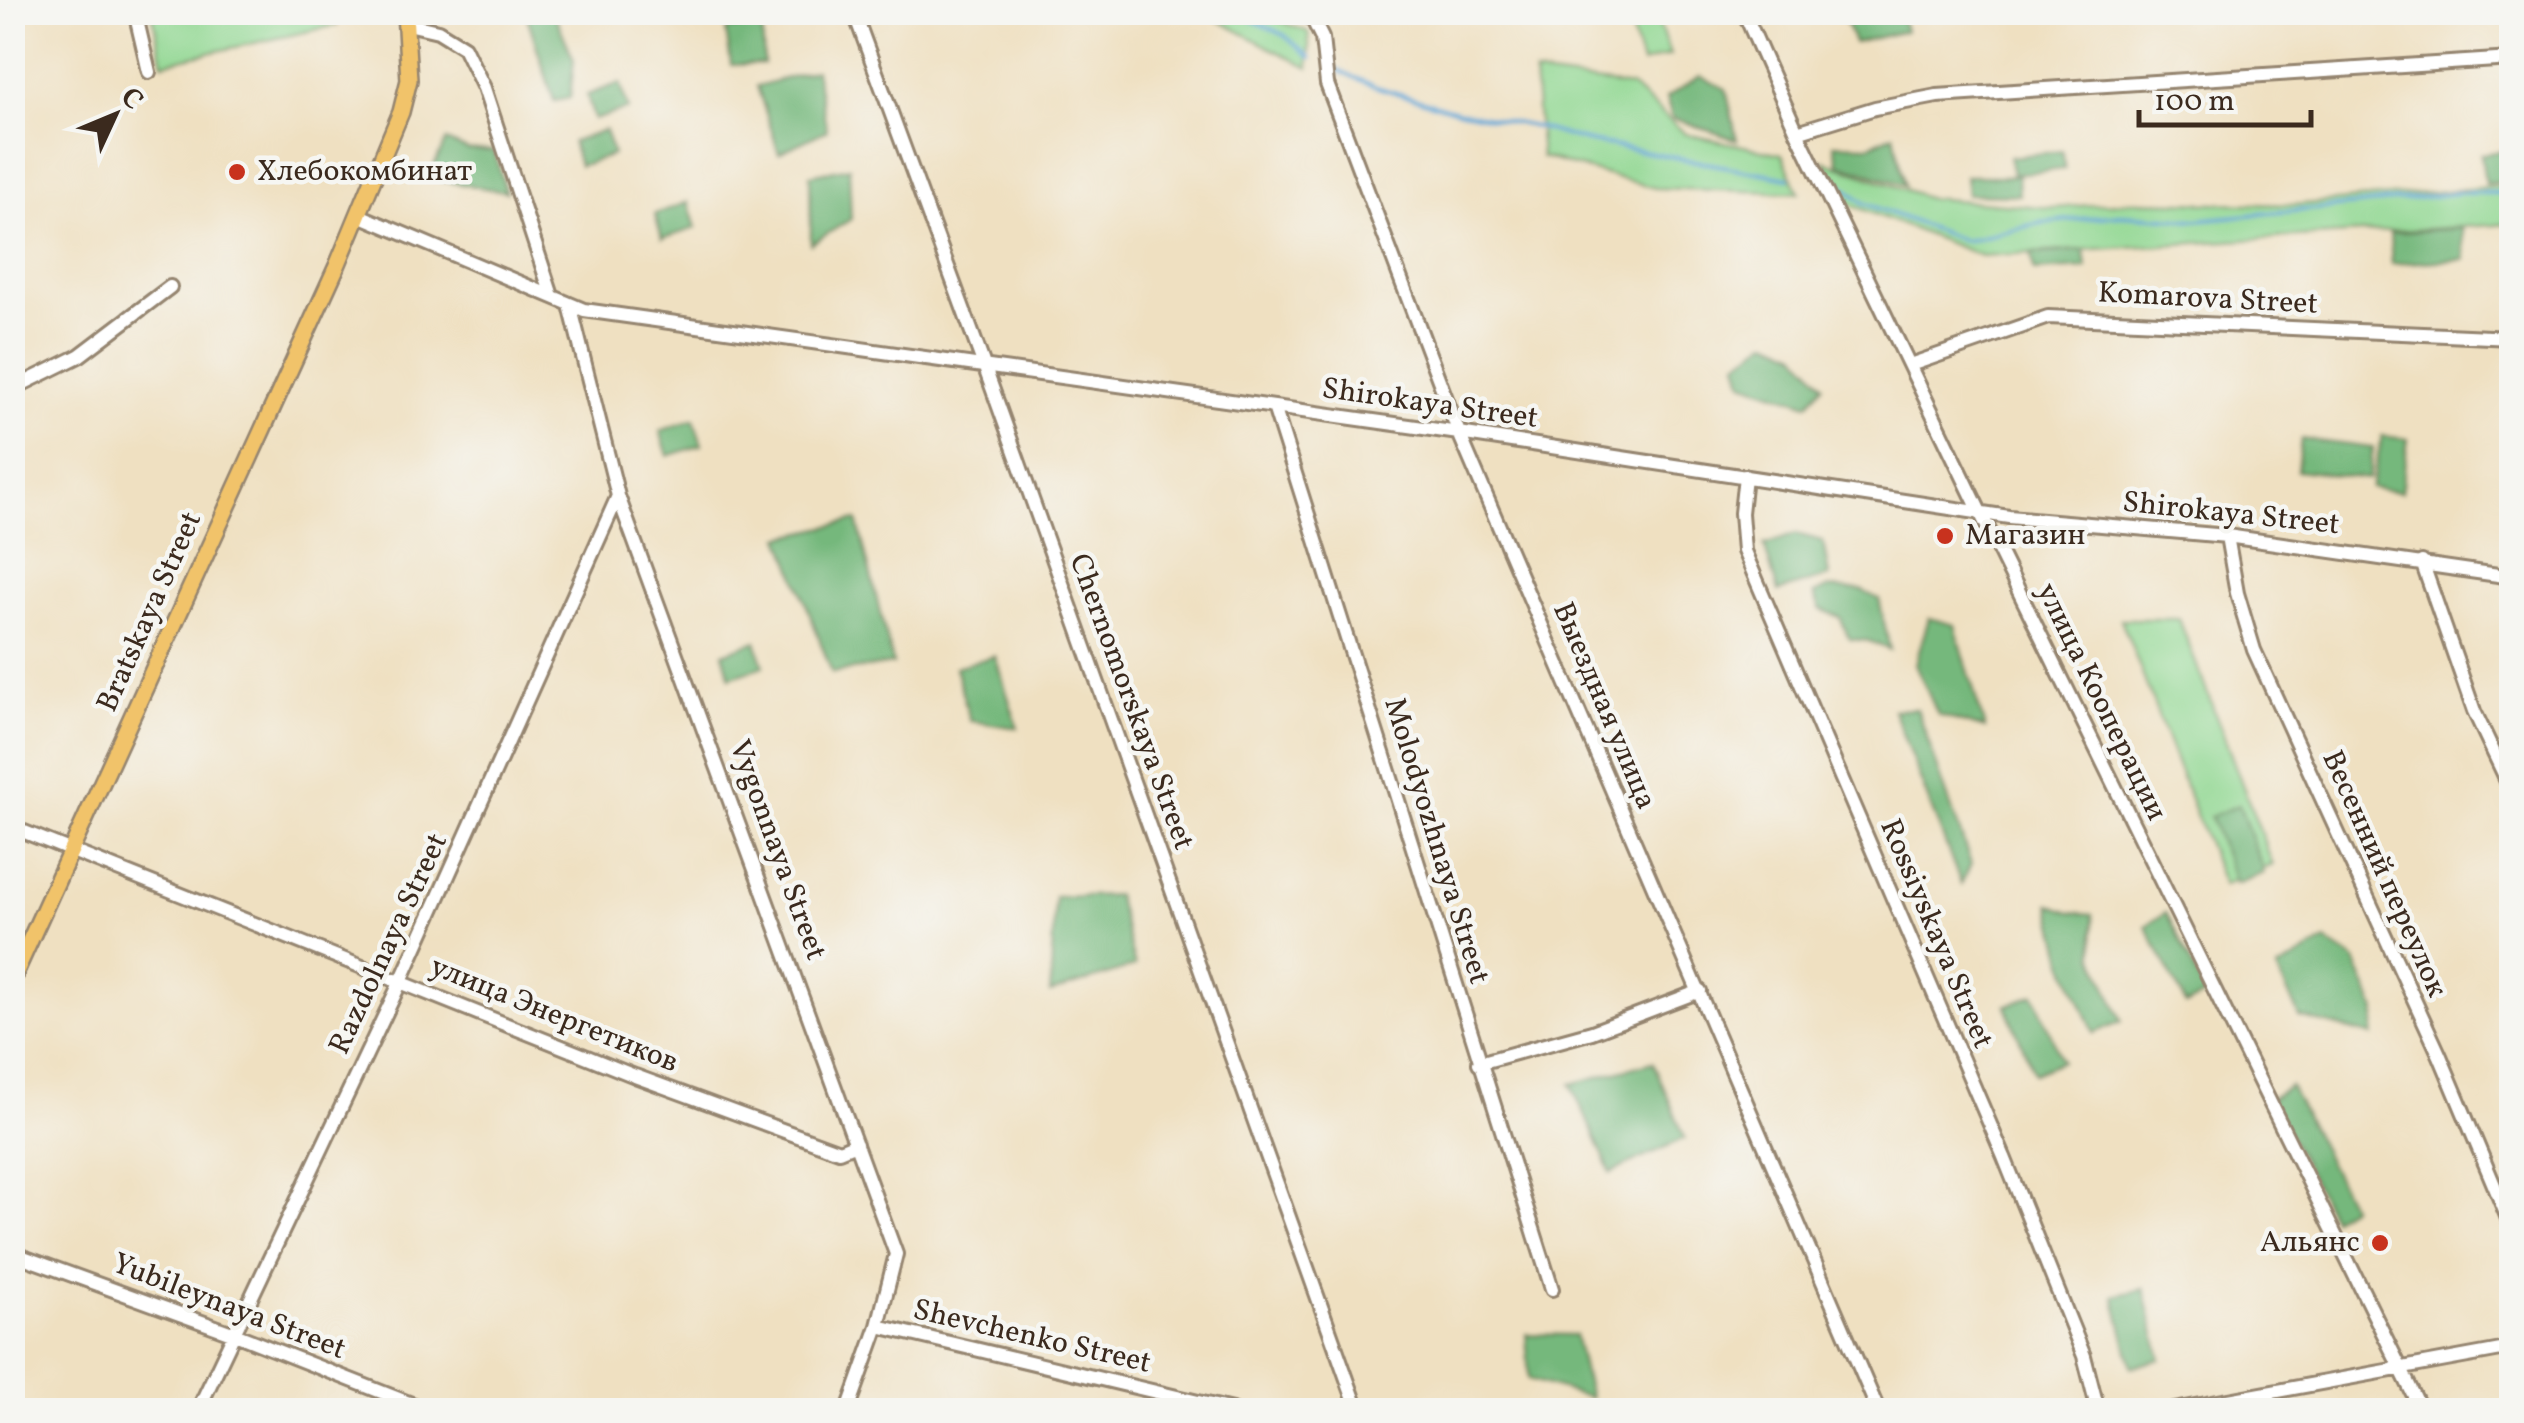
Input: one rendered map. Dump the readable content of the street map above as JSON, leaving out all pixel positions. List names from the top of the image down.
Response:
{
  "streets": {
    "main road": ["Bratskaya Street"],
    "street": [
      "Komarova Street",
      "Shirokaya Street",
      "Chernomorskaya Street",
      "улица Кооперации",
      "Выездная улица",
      "Molodyozhnaya Street",
      "Vygonnaya Street",
      "Весенний переулок",
      "Rossiyskaya Street",
      "Razdolnaya Street",
      "улица Энергетиков",
      "Yubileynaya Street",
      "Shevchenko Street"
    ]
  },
  "crossings": [
    ["Komarova Street", "улица Кооперации"],
    ["Shirokaya Street", "Bratskaya Street"],
    ["Shirokaya Street", "Chernomorskaya Street"],
    ["Shirokaya Street", "улица Кооперации"],
    ["Shirokaya Street", "Выездная улица"],
    ["Shirokaya Street", "Molodyozhnaya Street"],
    ["Shirokaya Street", "Vygonnaya Street"],
    ["Shirokaya Street", "Весенний переулок"],
    ["Shirokaya Street", "Rossiyskaya Street"],
    ["Bratskaya Street", "улица Энергетиков"],
    ["Vygonnaya Street", "Razdolnaya Street"],
    ["Vygonnaya Street", "улица Энергетиков"],
    ["Vygonnaya Street", "Shevchenko Street"],
    ["Razdolnaya Street", "улица Энергетиков"],
    ["Razdolnaya Street", "Yubileynaya Street"]
  ],
  "places": ["Хлебокомбинат", "Магазин", "Альянс"],
  "scale_bar": "100 m",
  "north": "top right"
}
